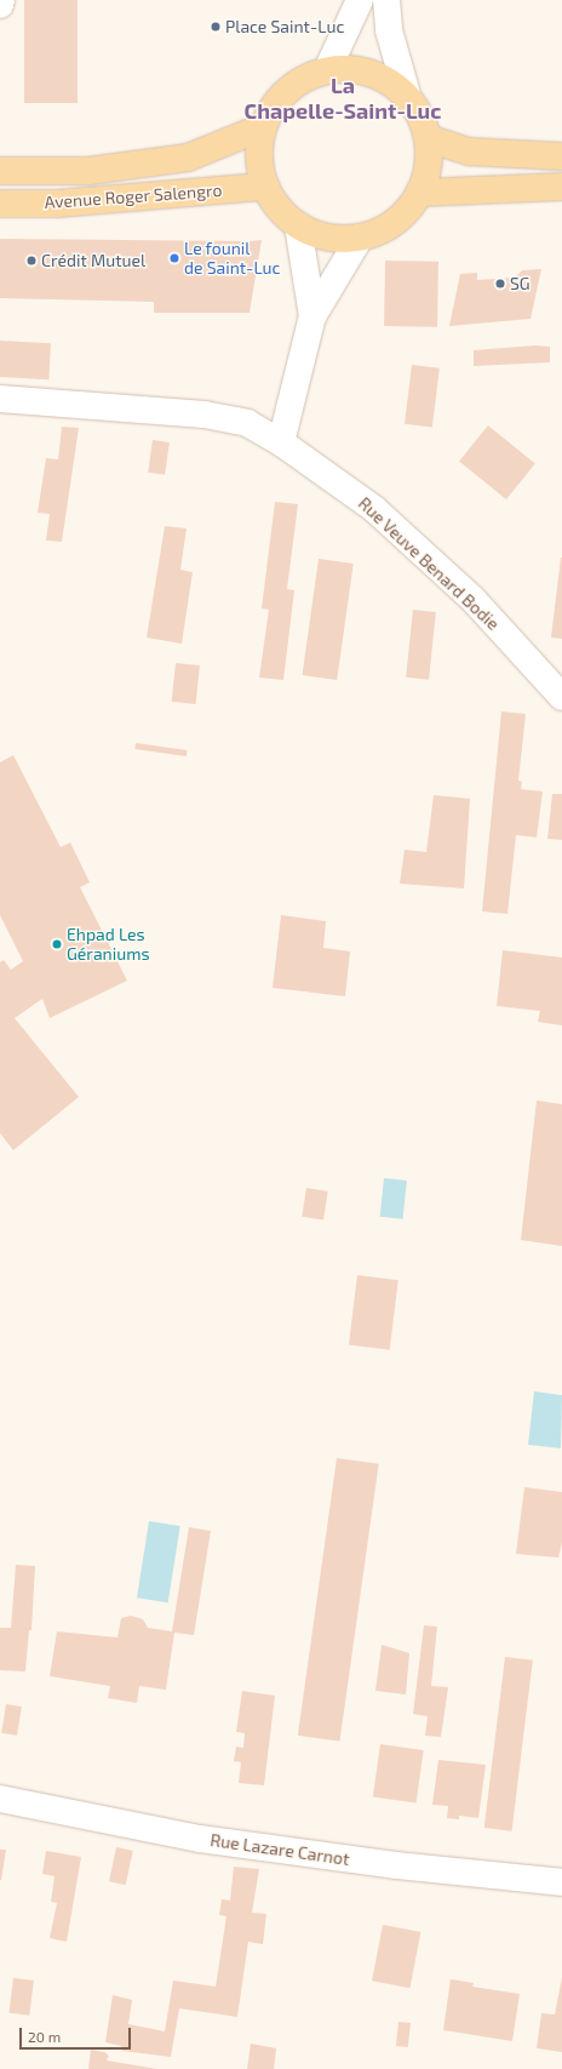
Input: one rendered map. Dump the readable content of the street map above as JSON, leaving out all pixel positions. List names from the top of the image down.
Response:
{
  "streets": {
    "main road": ["Avenue Roger Salengro"],
    "street": ["Rue Veuve Benard Bodie", "Rue Lazare Carnot"]
  },
  "districts": ["La Chapelle-Saint-Luc"],
  "places": [
    "Place Saint-Luc",
    "Le founil de Saint-Luc",
    "Crédit Mutuel",
    "SG",
    "Ehpad Les Géraniums"
  ],
  "scale_bar": "20 m"
}
